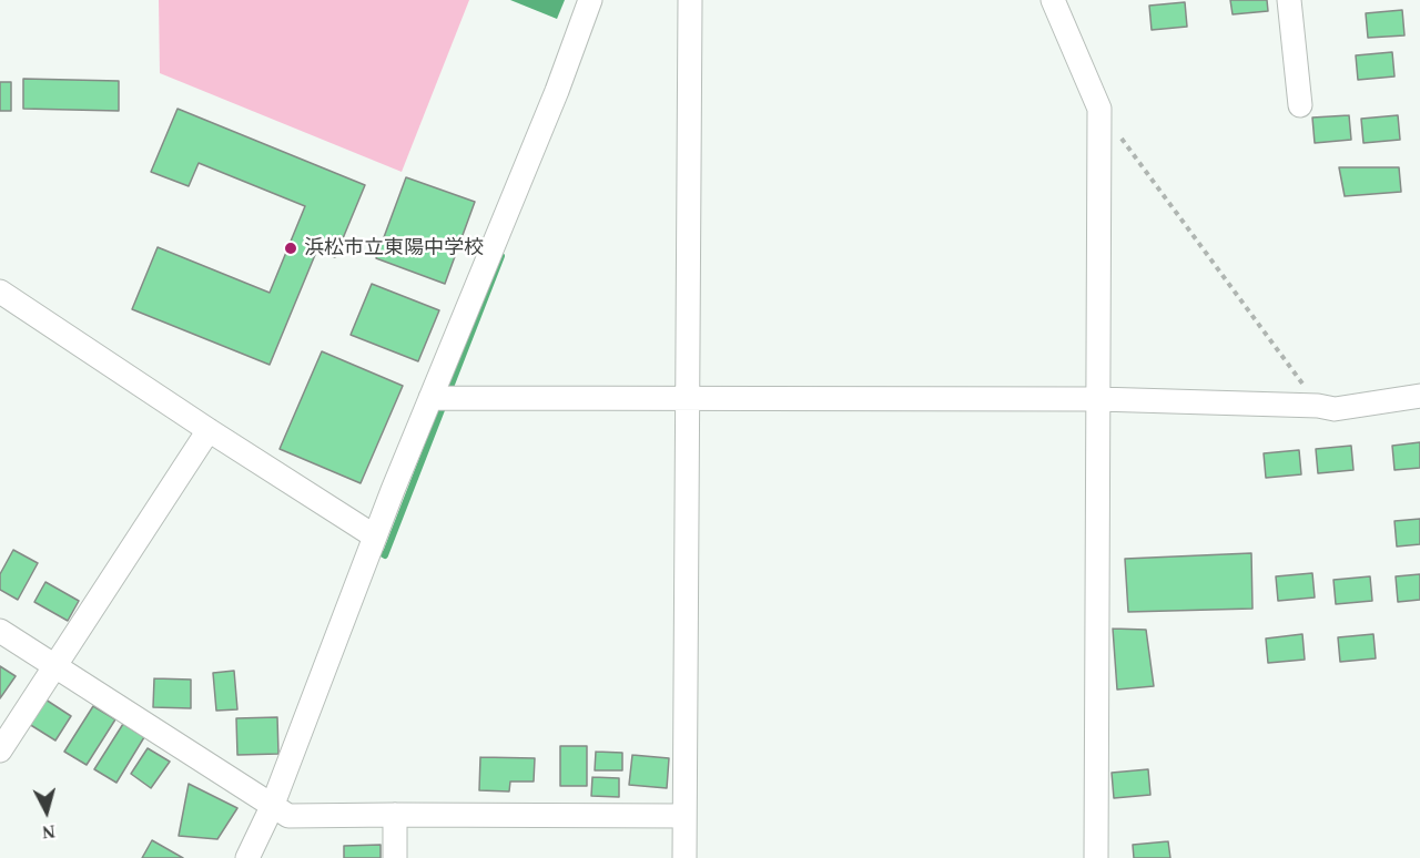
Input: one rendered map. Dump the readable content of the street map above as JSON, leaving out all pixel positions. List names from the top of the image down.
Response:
{
  "places": ["浜松市立東陽中学校"],
  "north": "bottom"
}
